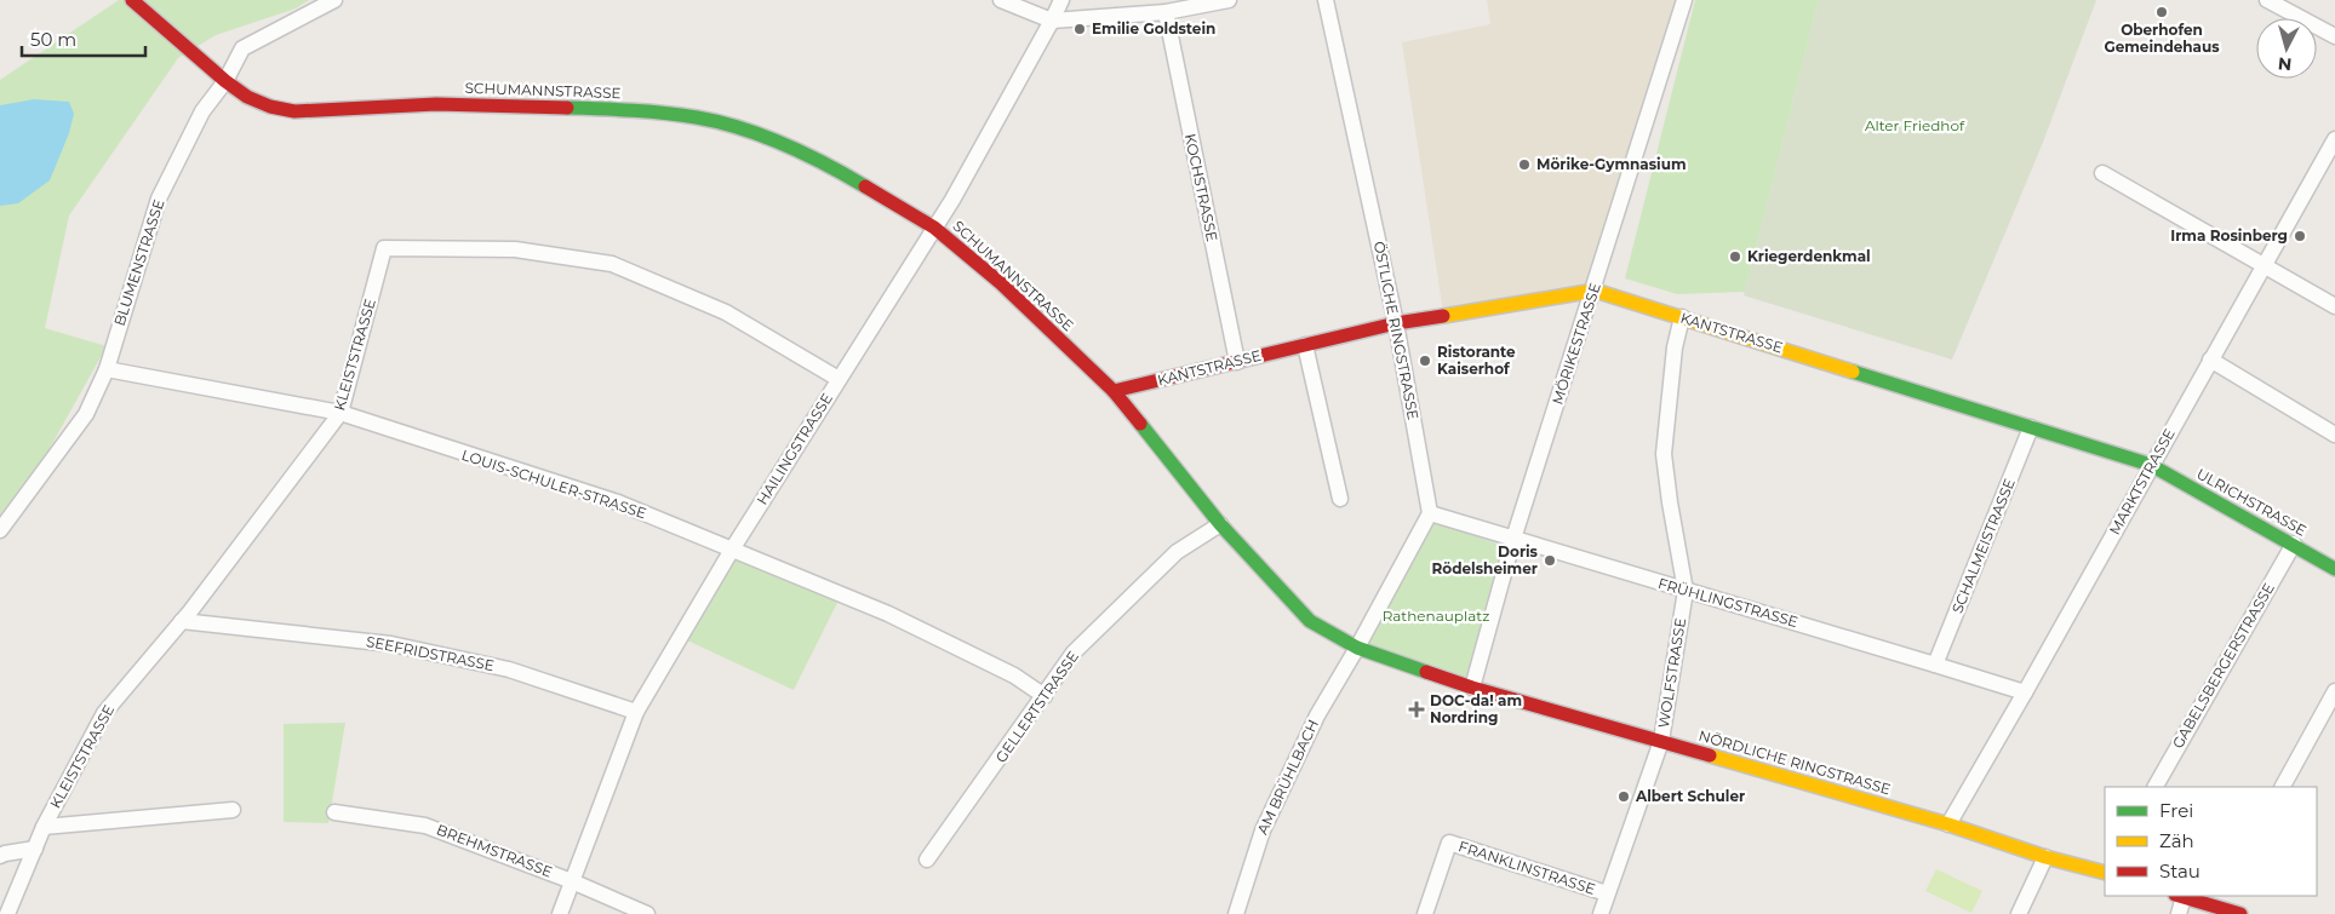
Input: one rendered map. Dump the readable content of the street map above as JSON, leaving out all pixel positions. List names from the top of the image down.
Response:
{
  "streets": {
    "street": [
      "SCHUMANNSTRASSE",
      "KOCHSTRASSE",
      "BLUMENSTRASSE",
      "ÖSTLICHE RINGSTRASSE",
      "KANTSTRASSE",
      "MÖRIKESTRASSE",
      "KLEISTSTRASSE",
      "HAILINGSTRASSE",
      "MARKTSTRASSE",
      "LOUIS-SCHULER-STRASSE",
      "ULRICHSTRASSE",
      "SCHALMEISTRASSE",
      "FRÜHLINGSTRASSE",
      "SEEFRIDSTRASSE",
      "GABELSBERGERSTRASSE",
      "WOLFSTRASSE",
      "GELLERTSTRASSE",
      "NÖRDLICHE RINGSTRASSE",
      "AM BRÜHLBACH",
      "BREHMSTRASSE",
      "FRANKLINSTRASSE"
    ]
  },
  "crossings": [
    ["SCHUMANNSTRASSE", "BLUMENSTRASSE"],
    ["SCHUMANNSTRASSE", "KANTSTRASSE"],
    ["SCHUMANNSTRASSE", "MÖRIKESTRASSE"],
    ["SCHUMANNSTRASSE", "HAILINGSTRASSE"],
    ["SCHUMANNSTRASSE", "GELLERTSTRASSE"],
    ["SCHUMANNSTRASSE", "NÖRDLICHE RINGSTRASSE"],
    ["SCHUMANNSTRASSE", "AM BRÜHLBACH"],
    ["KOCHSTRASSE", "KANTSTRASSE"],
    ["BLUMENSTRASSE", "LOUIS-SCHULER-STRASSE"],
    ["ÖSTLICHE RINGSTRASSE", "KANTSTRASSE"],
    ["ÖSTLICHE RINGSTRASSE", "FRÜHLINGSTRASSE"],
    ["KANTSTRASSE", "MÖRIKESTRASSE"],
    ["KANTSTRASSE", "MARKTSTRASSE"],
    ["KANTSTRASSE", "ULRICHSTRASSE"],
    ["KANTSTRASSE", "SCHALMEISTRASSE"],
    ["KANTSTRASSE", "WOLFSTRASSE"],
    ["MÖRIKESTRASSE", "FRÜHLINGSTRASSE"],
    ["MÖRIKESTRASSE", "NÖRDLICHE RINGSTRASSE"],
    ["KLEISTSTRASSE", "HAILINGSTRASSE"],
    ["KLEISTSTRASSE", "LOUIS-SCHULER-STRASSE"],
    ["KLEISTSTRASSE", "SEEFRIDSTRASSE"],
    ["HAILINGSTRASSE", "LOUIS-SCHULER-STRASSE"],
    ["HAILINGSTRASSE", "SEEFRIDSTRASSE"],
    ["HAILINGSTRASSE", "BREHMSTRASSE"],
    ["MARKTSTRASSE", "ULRICHSTRASSE"],
    ["MARKTSTRASSE", "FRÜHLINGSTRASSE"],
    ["MARKTSTRASSE", "NÖRDLICHE RINGSTRASSE"],
    ["LOUIS-SCHULER-STRASSE", "GELLERTSTRASSE"],
    ["ULRICHSTRASSE", "GABELSBERGERSTRASSE"],
    ["SCHALMEISTRASSE", "FRÜHLINGSTRASSE"],
    ["FRÜHLINGSTRASSE", "WOLFSTRASSE"],
    ["WOLFSTRASSE", "NÖRDLICHE RINGSTRASSE"],
    ["WOLFSTRASSE", "FRANKLINSTRASSE"]
  ],
  "parks": ["Alter Friedhof", "Rathenauplatz"],
  "places": {
    "other": [
      "Oberhofen Gemeindehaus",
      "Emilie Goldstein",
      "Mörike-Gymnasium",
      "Irma Rosinberg",
      "Kriegerdenkmal",
      "Ristorante Kaiserhof",
      "Doris Rödelsheimer",
      "Albert Schuler"
    ],
    "health": ["DOC-da! am Nordring"]
  },
  "legend": ["Frei", "Zäh", "Stau"],
  "scale_bar": "50 m",
  "north": "bottom"
}
